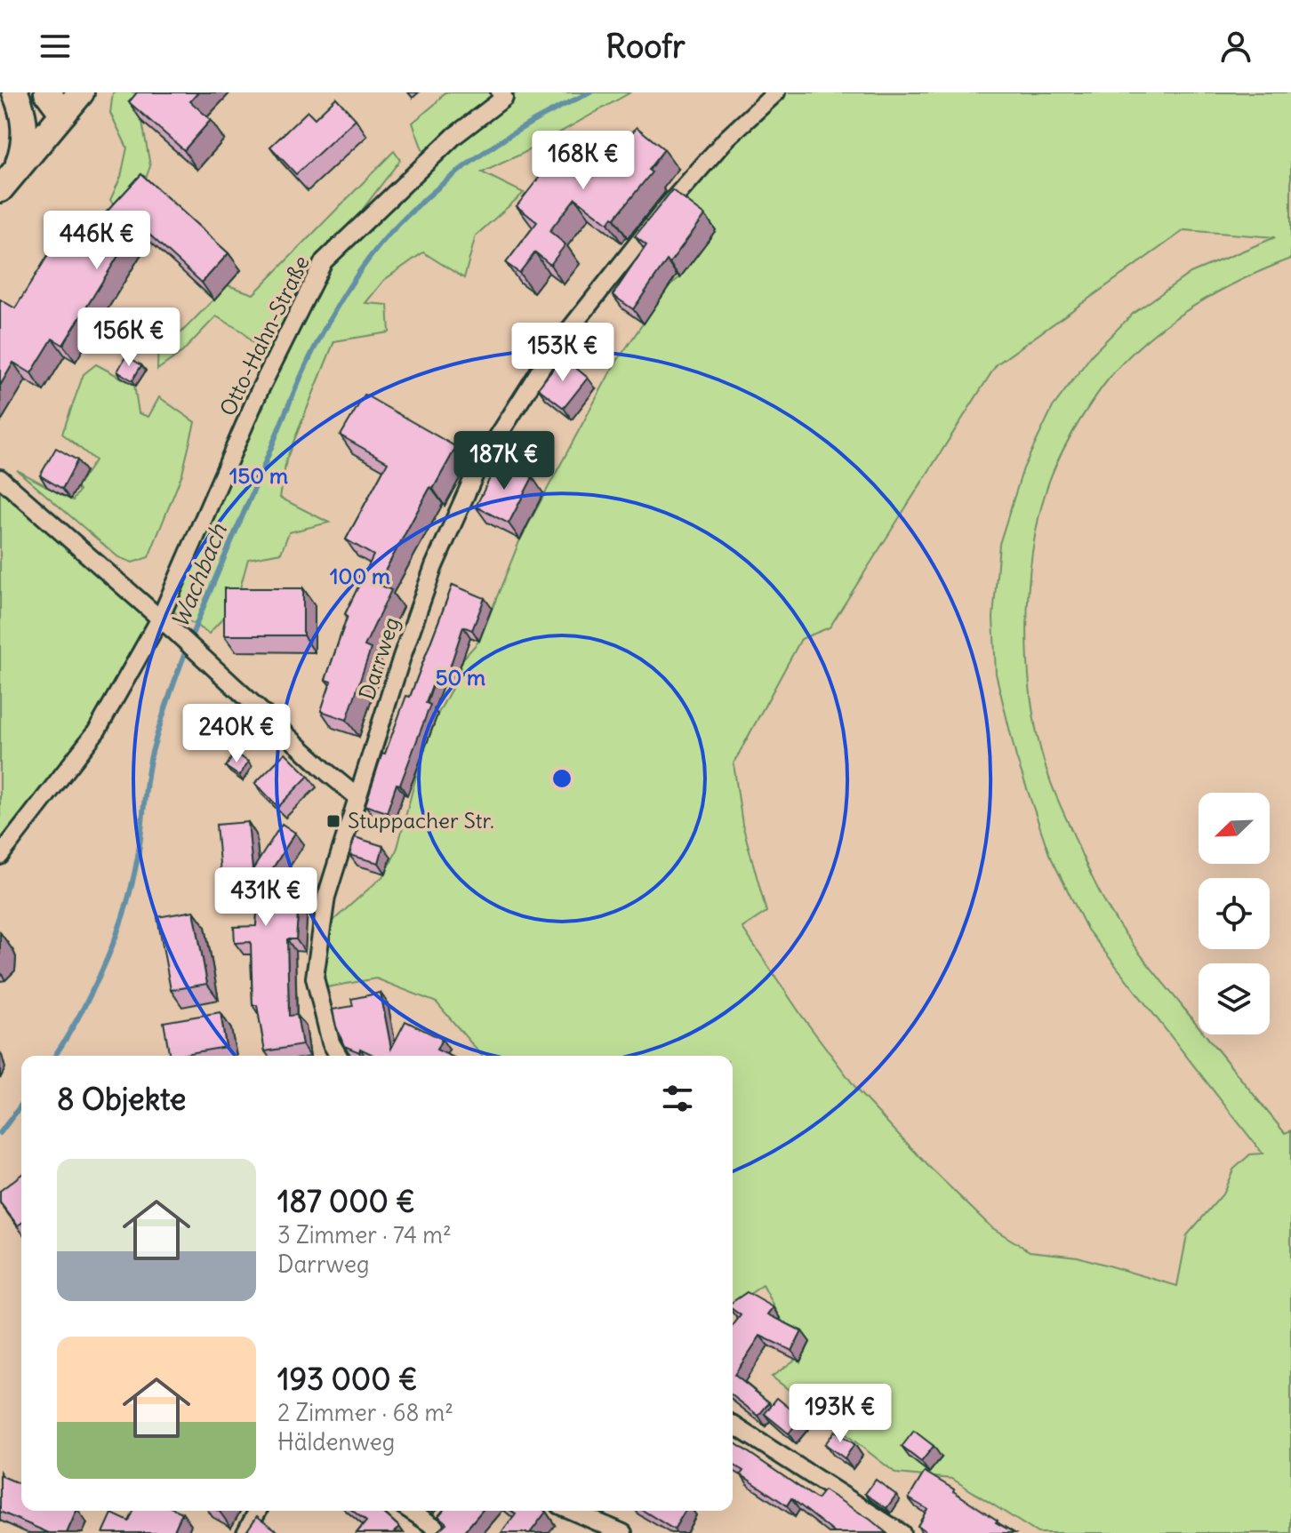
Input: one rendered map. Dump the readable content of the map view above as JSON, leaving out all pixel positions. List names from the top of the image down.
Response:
{
  "streets": {
    "street": ["Otto-Hahn-Straße", "Darrweg"]
  },
  "water": ["Wachbach"],
  "places": {
    "transit": ["Stuppacher Str."]
  },
  "north": "bottom left",
  "page": {
    "header": "Roofr",
    "price": [
      "168K €",
      "446K €",
      "156K €",
      "153K €",
      "187K €",
      "240K €",
      "431K €",
      "193K €"
    ],
    "heading": "8 Objekte",
    "list": [
      {
        "name": "187 000 €",
        "note": "3 Zimmer · 74 m² · Darrweg"
      },
      {
        "name": "193 000 €",
        "note": "2 Zimmer · 68 m² · Häldenweg"
      }
    ]
  },
  "rings": ["150 m", "100 m", "50 m"]
}
